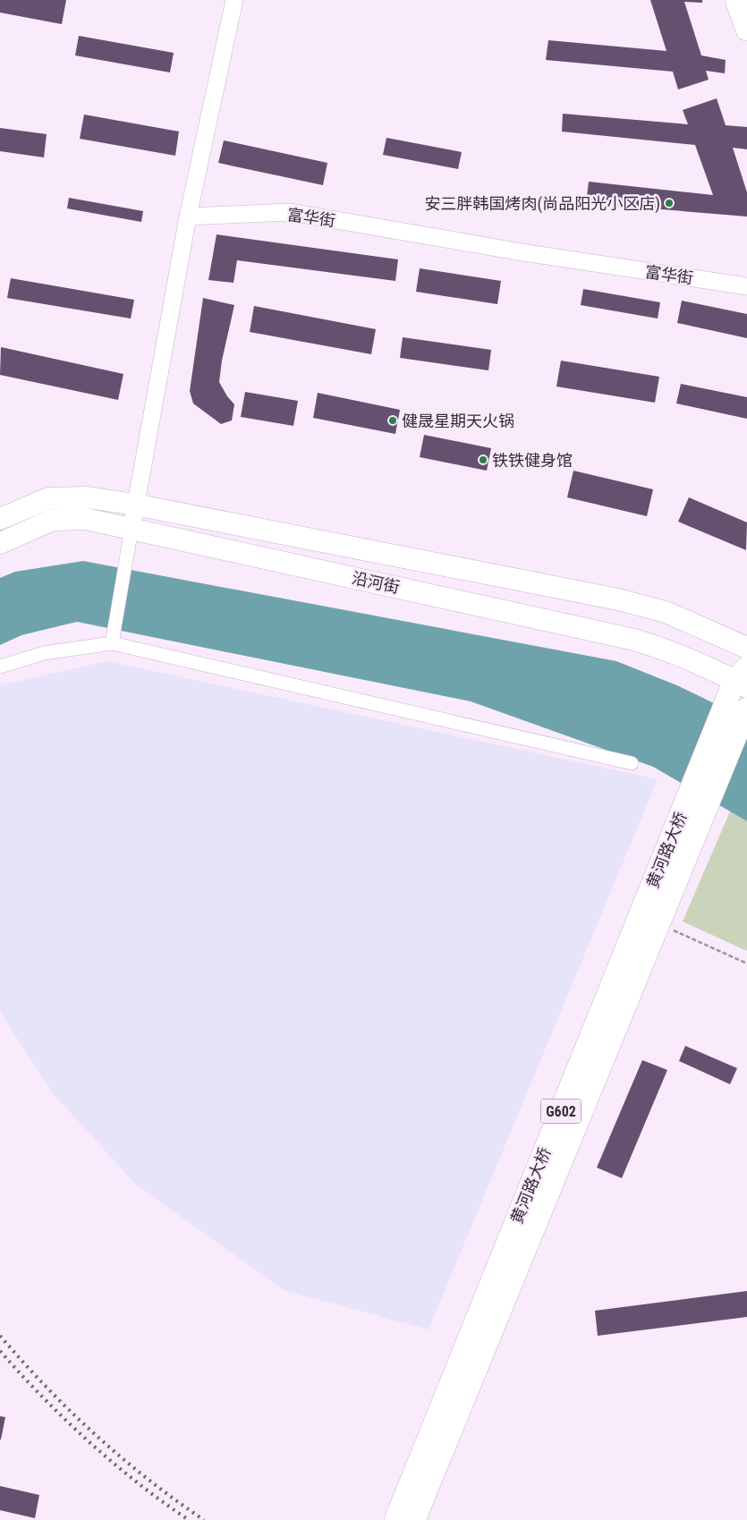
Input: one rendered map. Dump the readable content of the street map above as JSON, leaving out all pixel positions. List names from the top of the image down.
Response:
{
  "streets": {
    "highway": ["黄河路大桥", "G602"],
    "main road": ["沿河街"],
    "street": ["富华街"]
  },
  "crossings": [
    ["沿河街", "G602"],
    ["黄河路大桥", "G602"]
  ],
  "places": ["安三胖韩国烤肉(尚品阳光小区店)", "健晟星期天火锅", "铁铁健身馆"]
}
